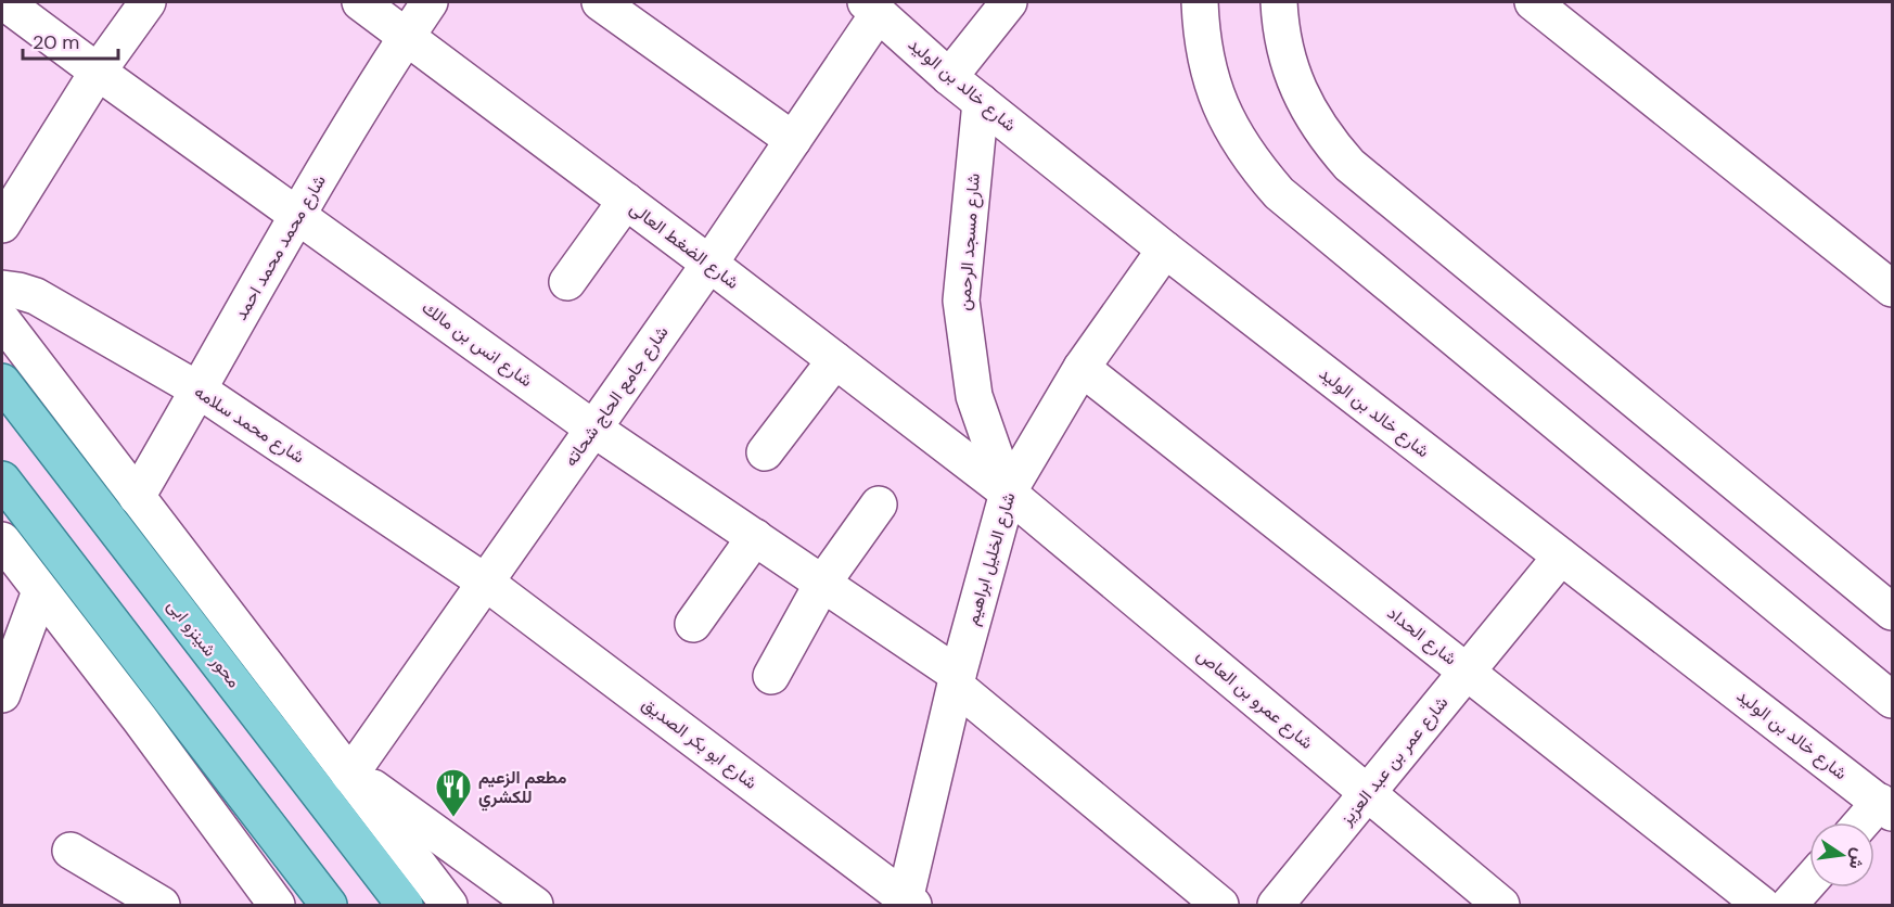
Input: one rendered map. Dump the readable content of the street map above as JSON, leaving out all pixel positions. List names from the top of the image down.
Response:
{
  "streets": {
    "main road": ["محور شينزو ابى"],
    "street": [
      "شارع خالد بن الوليد",
      "شارع مسجد الرحمن",
      "شارع الضغط العالى",
      "شارع محمد محمد احمد",
      "شارع انس بن مالك",
      "شارع جامع الحاج شحاته",
      "شارع محمد سلامه",
      "شارع الخليل ابراهيم",
      "شارع الحداد",
      "شارع عمرو بن العاص",
      "شارع ابو بكر الصديق",
      "شارع عمر بن عبد العزيز"
    ]
  },
  "crossings": [
    ["شارع خالد بن الوليد", "شارع مسجد الرحمن"],
    ["شارع خالد بن الوليد", "شارع جامع الحاج شحاته"],
    ["شارع خالد بن الوليد", "شارع الخليل ابراهيم"],
    ["شارع خالد بن الوليد", "شارع عمر بن عبد العزيز"],
    ["شارع مسجد الرحمن", "شارع الضغط العالى"],
    ["شارع مسجد الرحمن", "شارع الخليل ابراهيم"],
    ["شارع مسجد الرحمن", "شارع عمرو بن العاص"],
    ["شارع الضغط العالى", "شارع محمد محمد احمد"],
    ["شارع الضغط العالى", "شارع جامع الحاج شحاته"],
    ["شارع الضغط العالى", "شارع الخليل ابراهيم"],
    ["شارع الضغط العالى", "شارع عمرو بن العاص"],
    ["شارع محمد محمد احمد", "شارع انس بن مالك"],
    ["شارع محمد محمد احمد", "شارع محمد سلامه"],
    ["شارع انس بن مالك", "شارع جامع الحاج شحاته"],
    ["شارع انس بن مالك", "شارع الخليل ابراهيم"],
    ["شارع جامع الحاج شحاته", "شارع محمد سلامه"],
    ["شارع جامع الحاج شحاته", "شارع ابو بكر الصديق"],
    ["شارع محمد سلامه", "شارع ابو بكر الصديق"],
    ["شارع الخليل ابراهيم", "شارع الحداد"],
    ["شارع الخليل ابراهيم", "شارع عمرو بن العاص"],
    ["شارع الخليل ابراهيم", "شارع ابو بكر الصديق"],
    ["شارع الحداد", "شارع عمر بن عبد العزيز"],
    ["شارع عمرو بن العاص", "شارع عمر بن عبد العزيز"]
  ],
  "places": {
    "restaurant": ["مطعم الزعيم للكشري"]
  },
  "scale_bar": "20 m",
  "north": "right"
}
